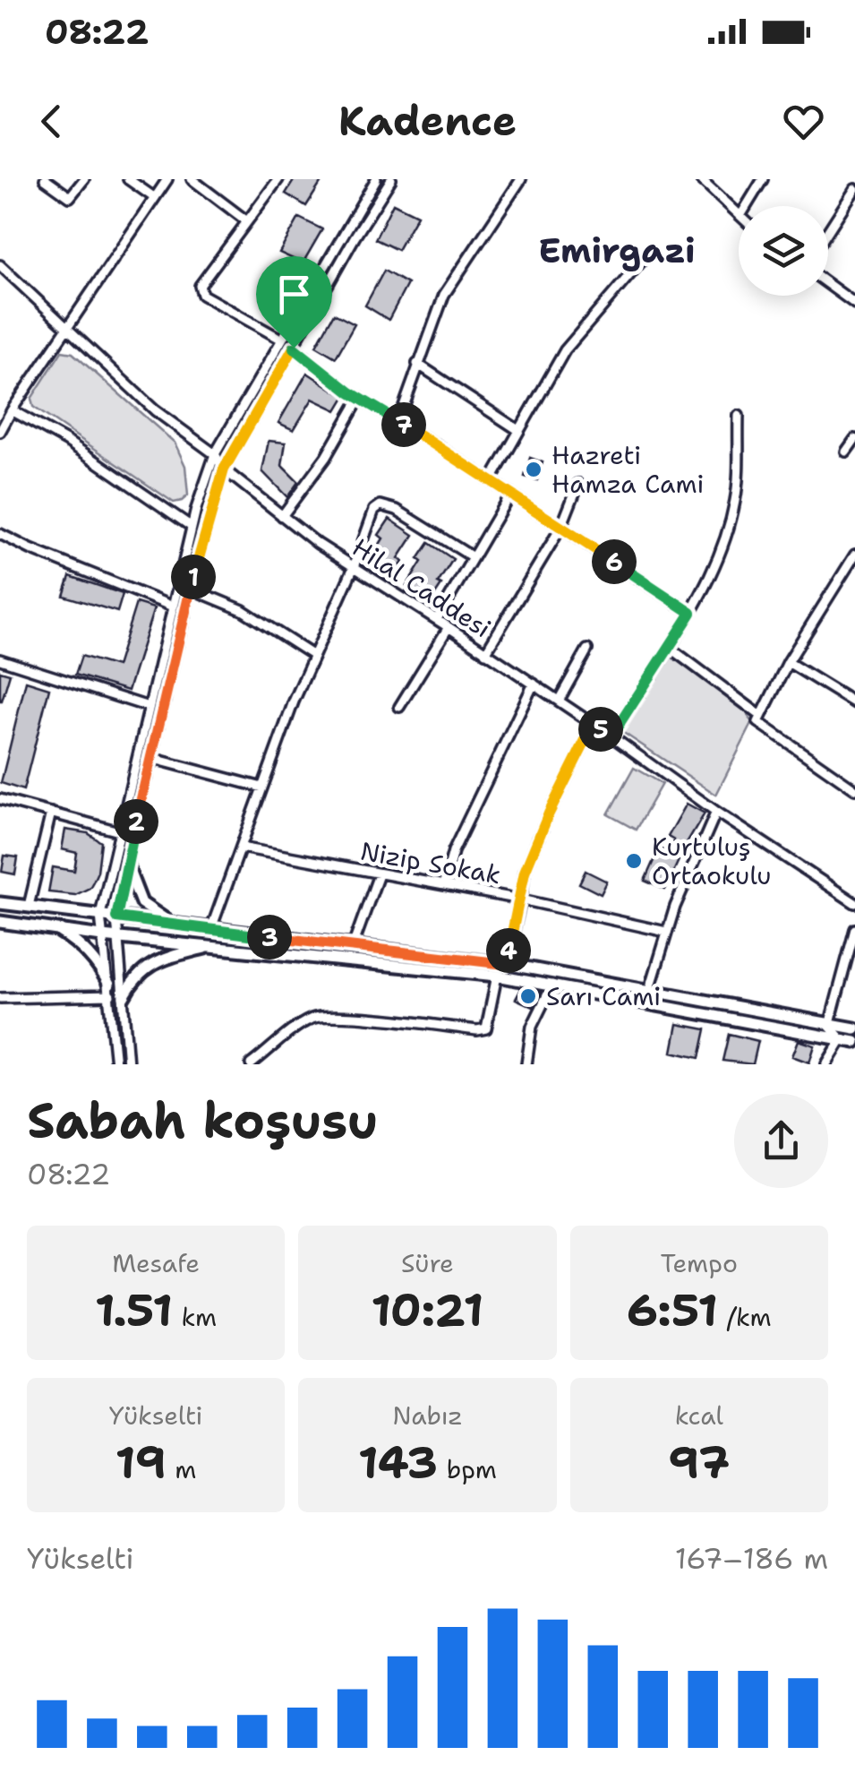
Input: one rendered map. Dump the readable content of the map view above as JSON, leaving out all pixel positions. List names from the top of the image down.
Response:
{
  "streets": {
    "street": ["Hilal Caddesi", "Nizip Sokak"]
  },
  "districts": ["Emirgazi"],
  "places": ["Hazreti Hamza Cami", "Kurtuluş Ortaokulu", "Sarı Cami"],
  "page": {
    "status": "08:22",
    "header": "Kadence",
    "pins": [
      "7",
      "6",
      "1",
      "5",
      "2",
      "3",
      "4"
    ],
    "heading": ["Sabah koşusu", "08:22"],
    "stats": [
      ["Mesafe", "1.51 km"],
      ["Süre", "10:21"],
      ["Tempo", "6:51 /km"],
      ["Yükselti", "19 m"],
      ["Nabız", "143 bpm"],
      ["kcal", "97"]
    ],
    "chart": ["Yükselti", "167–186 m"]
  }
}
